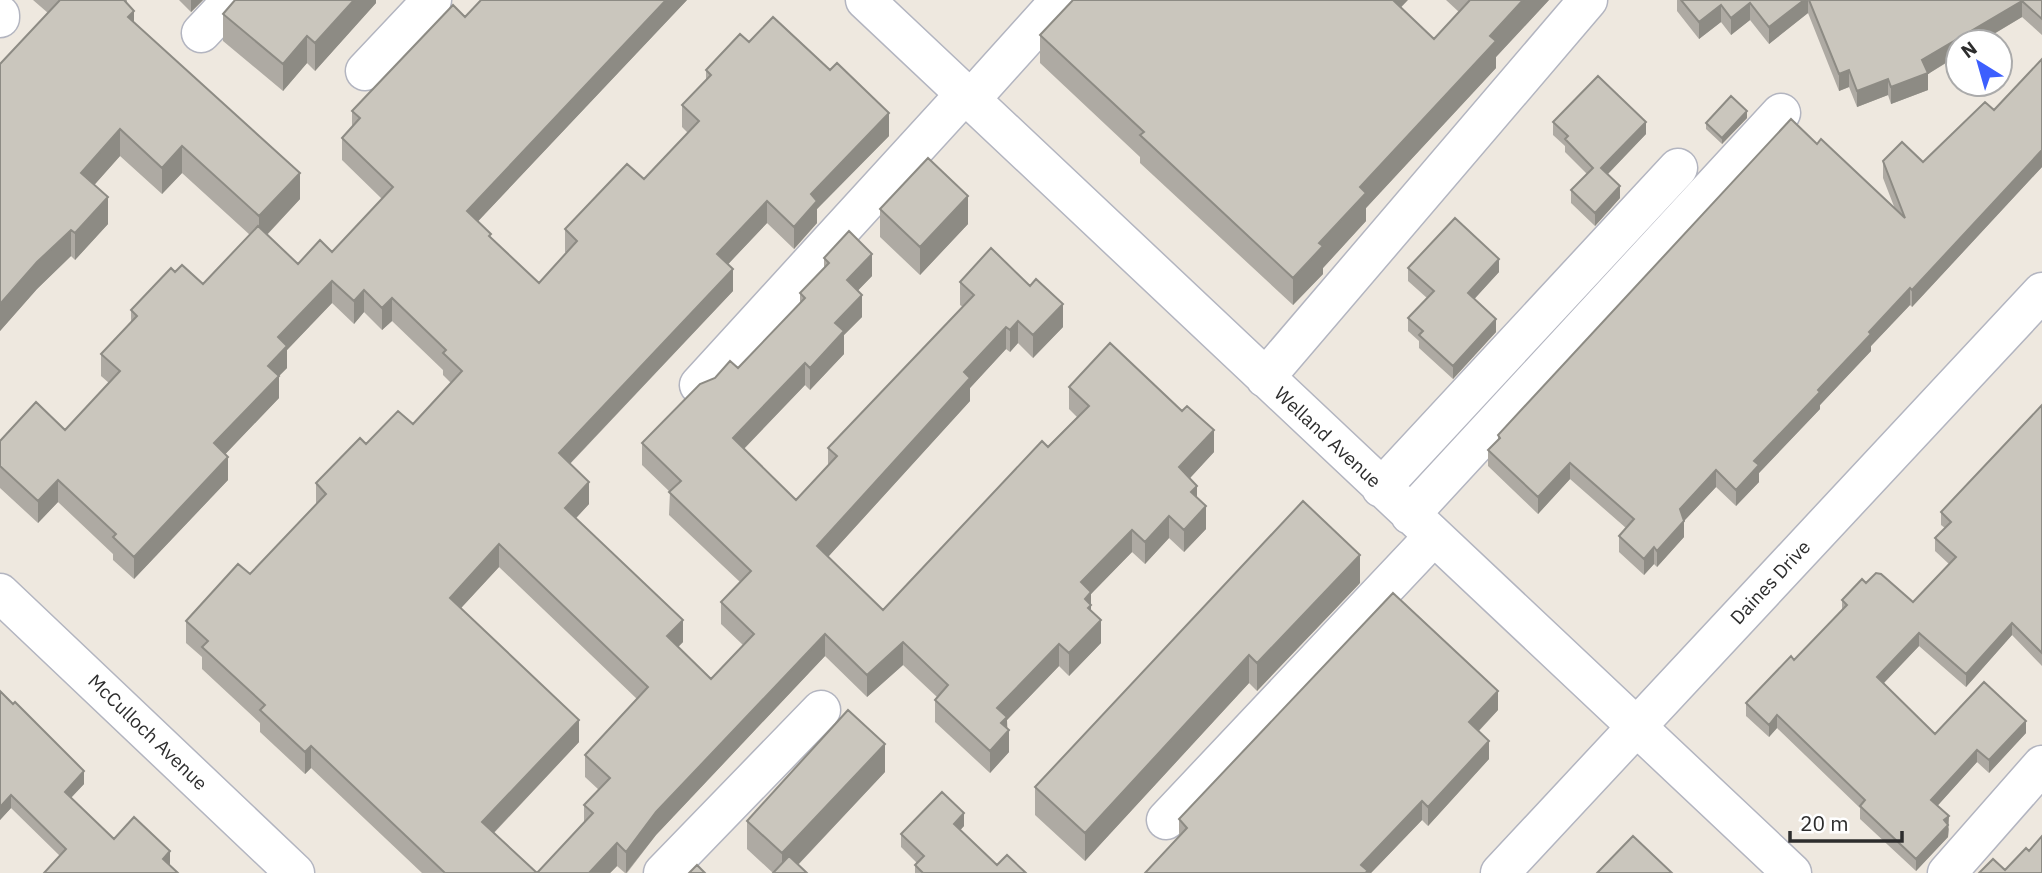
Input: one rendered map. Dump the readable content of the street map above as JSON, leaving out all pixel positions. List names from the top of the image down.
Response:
{
  "streets": {
    "street": ["Welland Avenue", "Daines Drive", "McCulloch Avenue"]
  },
  "crossings": [
    ["Welland Avenue", "Daines Drive"]
  ],
  "scale_bar": "20 m",
  "north": "top left"
}
